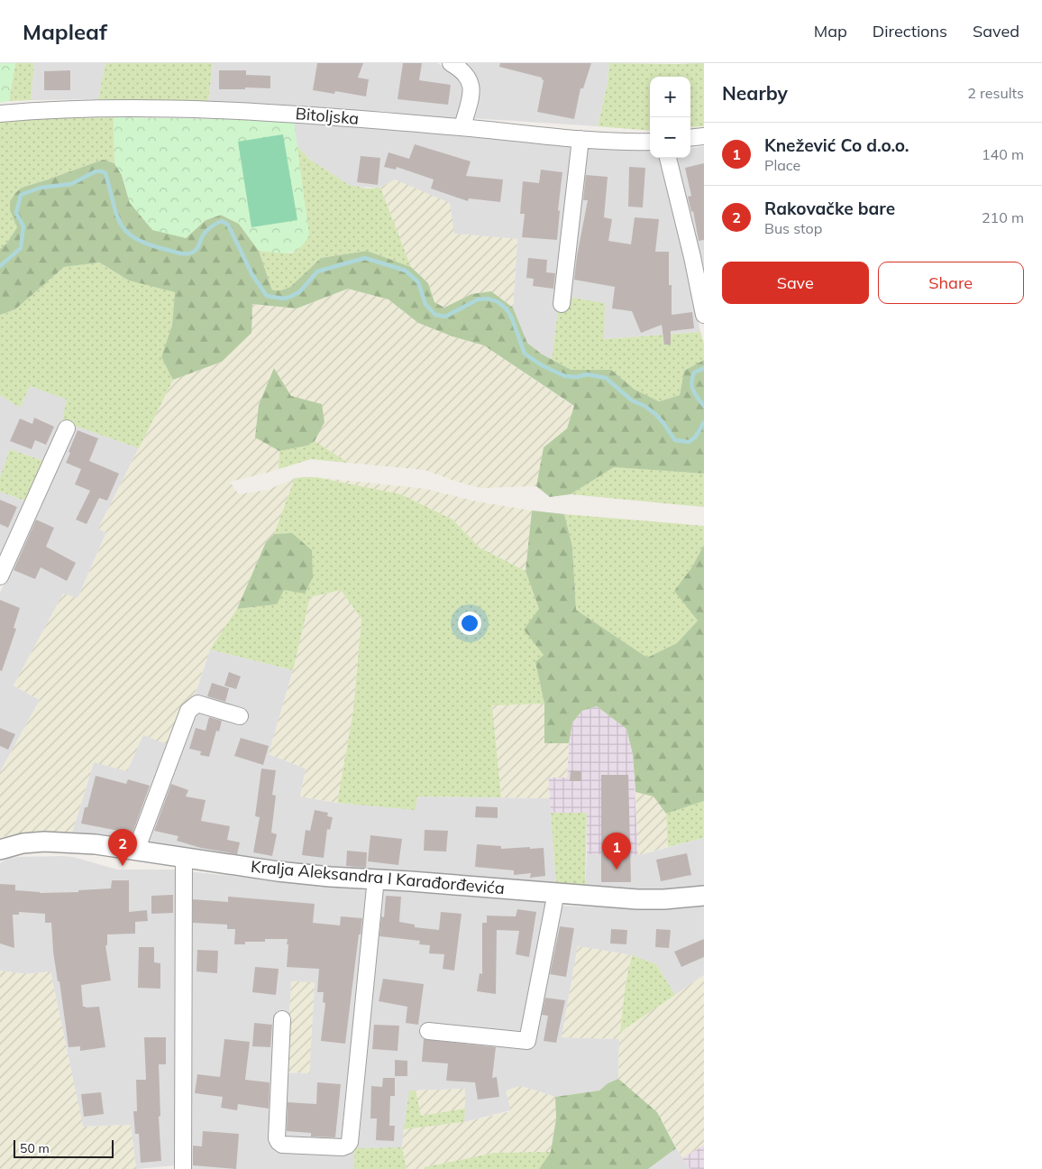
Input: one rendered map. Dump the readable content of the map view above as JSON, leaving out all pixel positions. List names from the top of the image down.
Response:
{
  "streets": {
    "street": ["Bitoljska", "Kralja Aleksandra I Karađorđevića"]
  },
  "scale_bar": "50 m",
  "page": {
    "header": "Mapleaf",
    "nav": ["Map", "Directions", "Saved"],
    "heading": ["Nearby", "2 results"],
    "map_buttons": ["+", "−"],
    "list": [
      {
        "mark": "1",
        "name": "Knežević Co d.o.o.",
        "note": "Place",
        "value": "140 m"
      },
      {
        "mark": "2",
        "name": "Rakovačke bare",
        "note": "Bus stop",
        "value": "210 m"
      }
    ],
    "buttons": ["Save", "Share"],
    "pins": ["2", "1"],
    "scale": "50 m"
  }
}
